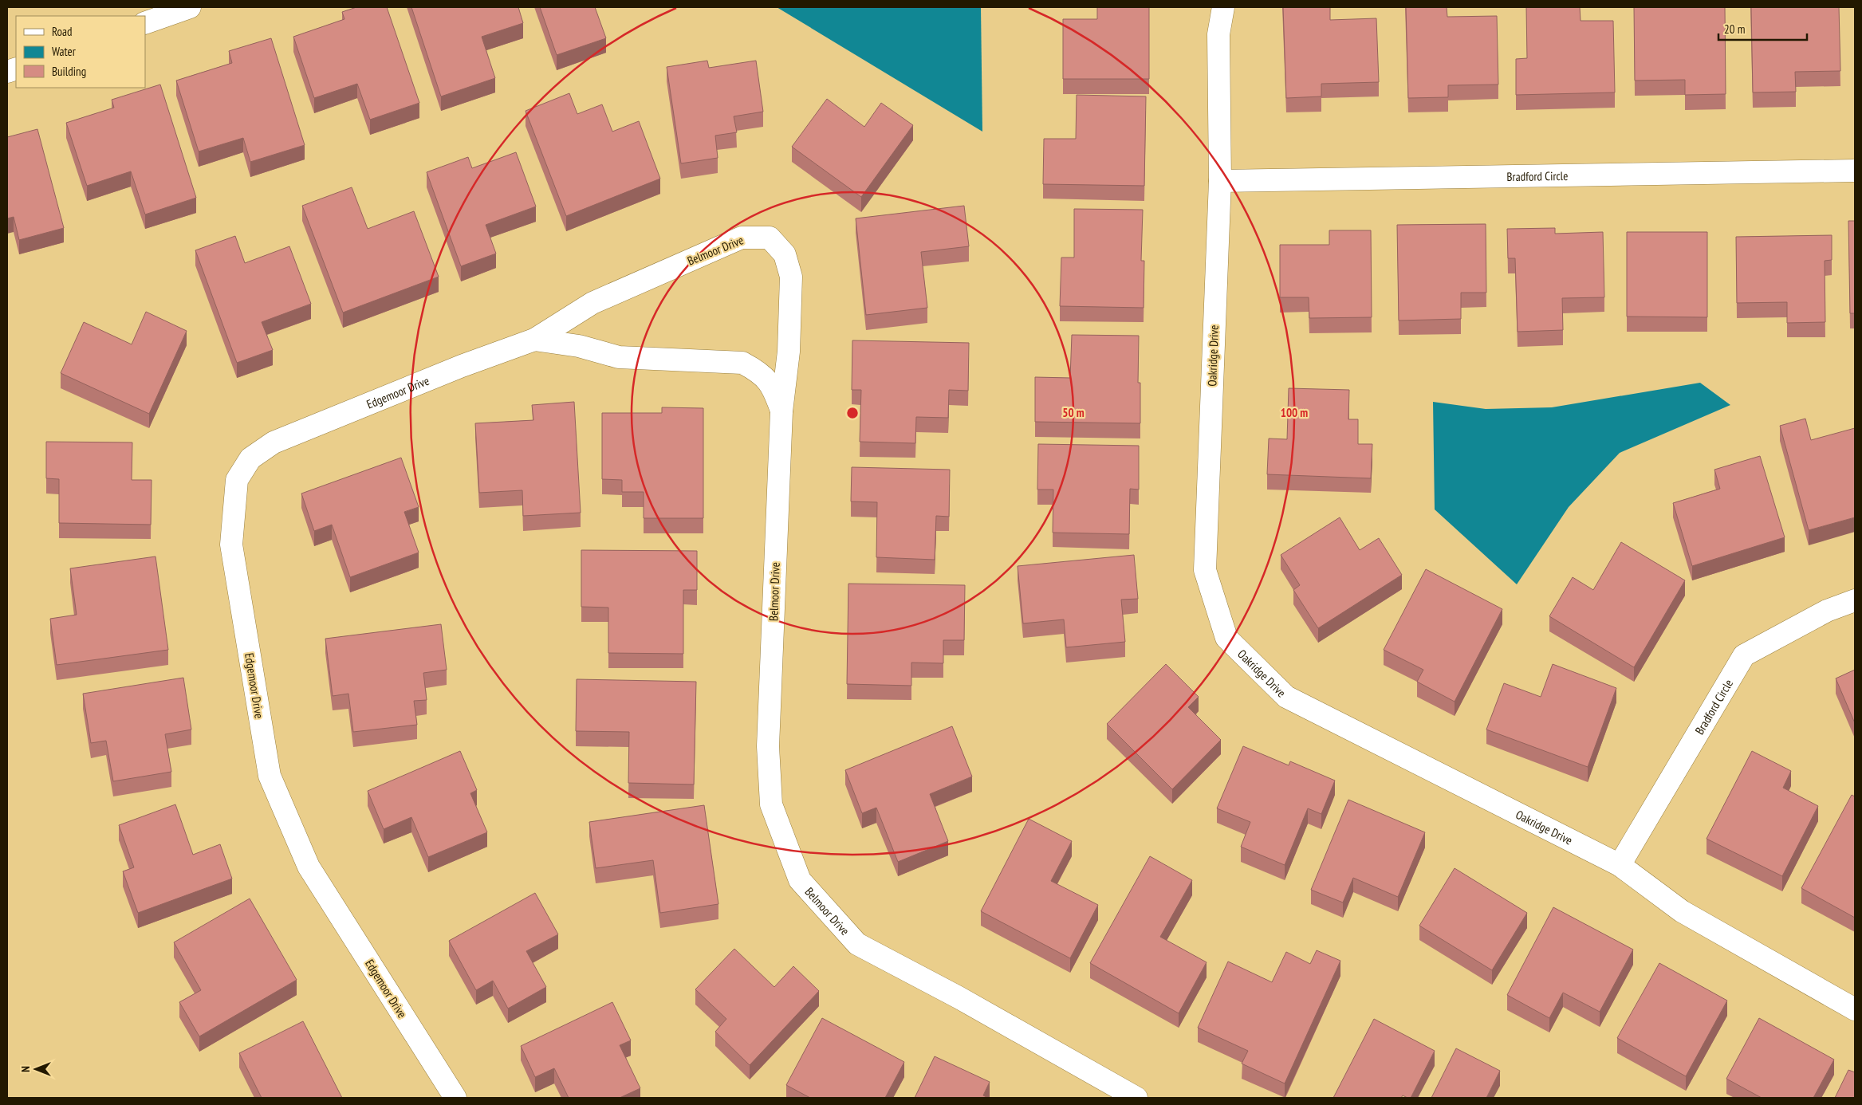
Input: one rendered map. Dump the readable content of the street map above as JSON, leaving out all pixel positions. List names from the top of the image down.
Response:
{
  "streets": {
    "street": [
      "Bradford Circle",
      "Belmoor Drive",
      "Oakridge Drive",
      "Edgemoor Drive"
    ]
  },
  "crossings": [
    ["Bradford Circle", "Oakridge Drive"],
    ["Belmoor Drive", "Edgemoor Drive"]
  ],
  "legend": ["Road", "Water", "Building"],
  "scale_bar": "20 m",
  "north": "left",
  "rings": ["50 m", "100 m"]
}
